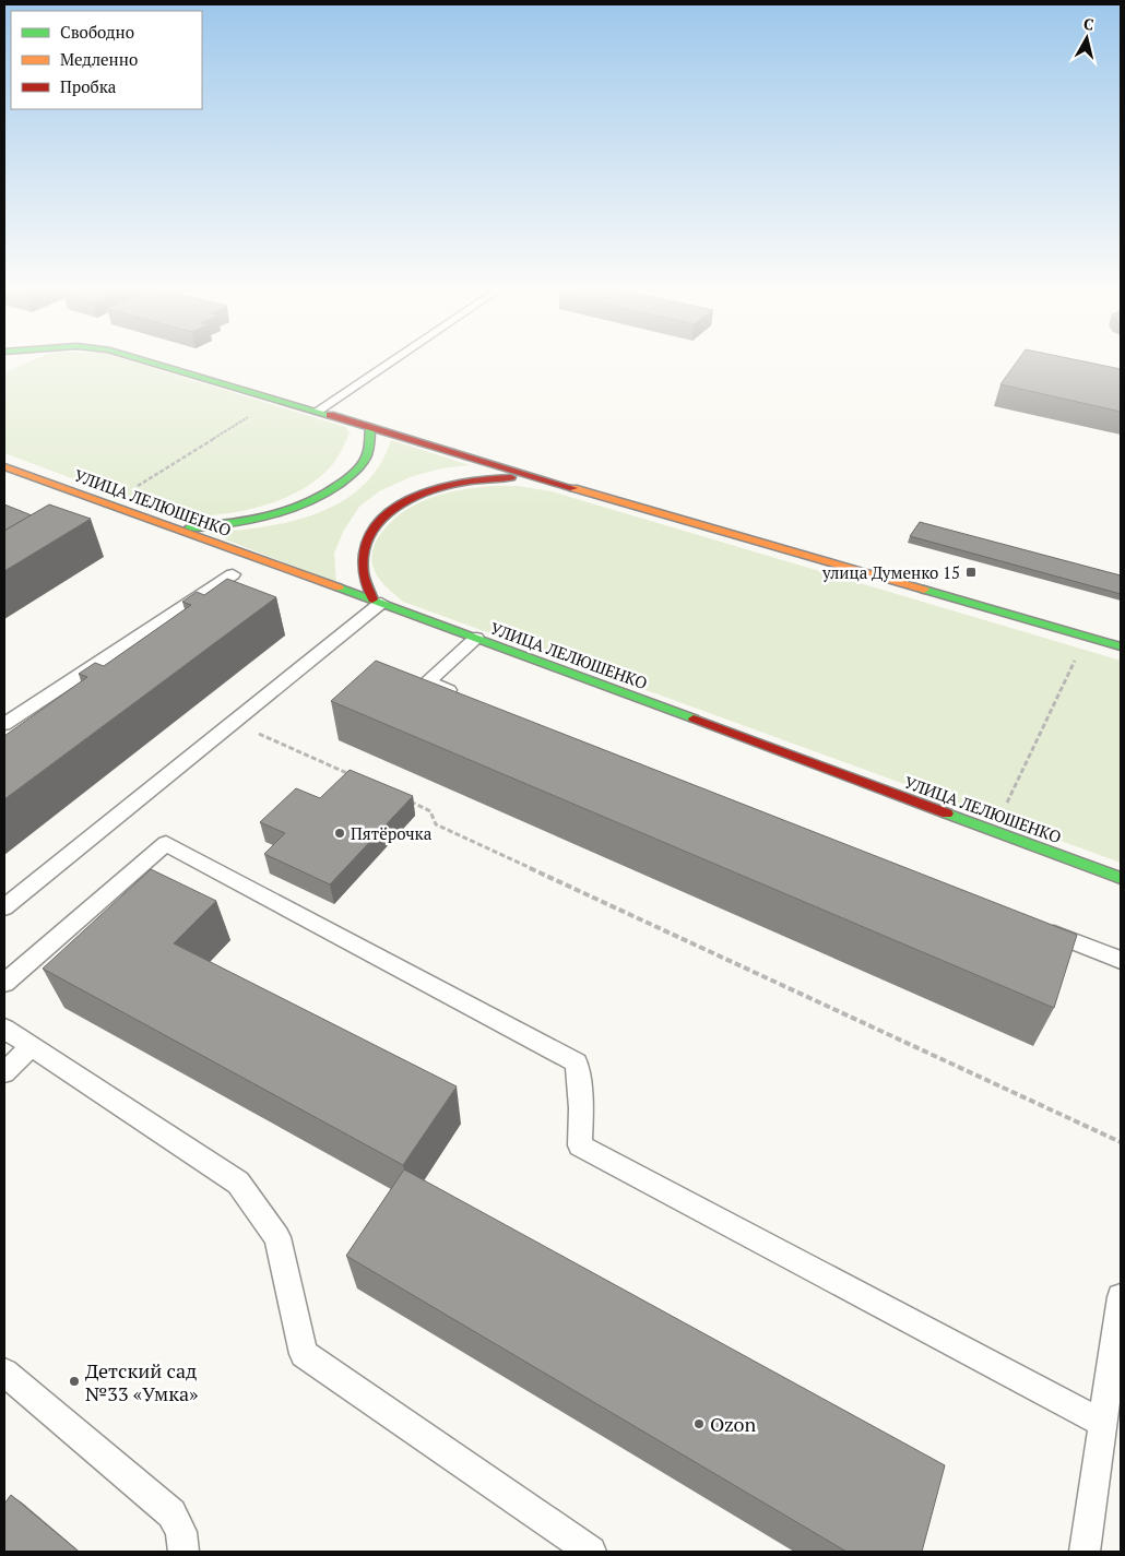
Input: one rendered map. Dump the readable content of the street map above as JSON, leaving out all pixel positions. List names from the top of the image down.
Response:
{
  "streets": {
    "street": ["УЛИЦА ЛЕЛЮШЕНКО"]
  },
  "places": {
    "transit": ["улица Думенко 15"],
    "other": ["Пятёрочка", "Детский сад №33 «Умка»", "Ozon"]
  },
  "legend": ["Свободно", "Медленно", "Пробка"],
  "north": "top"
}
